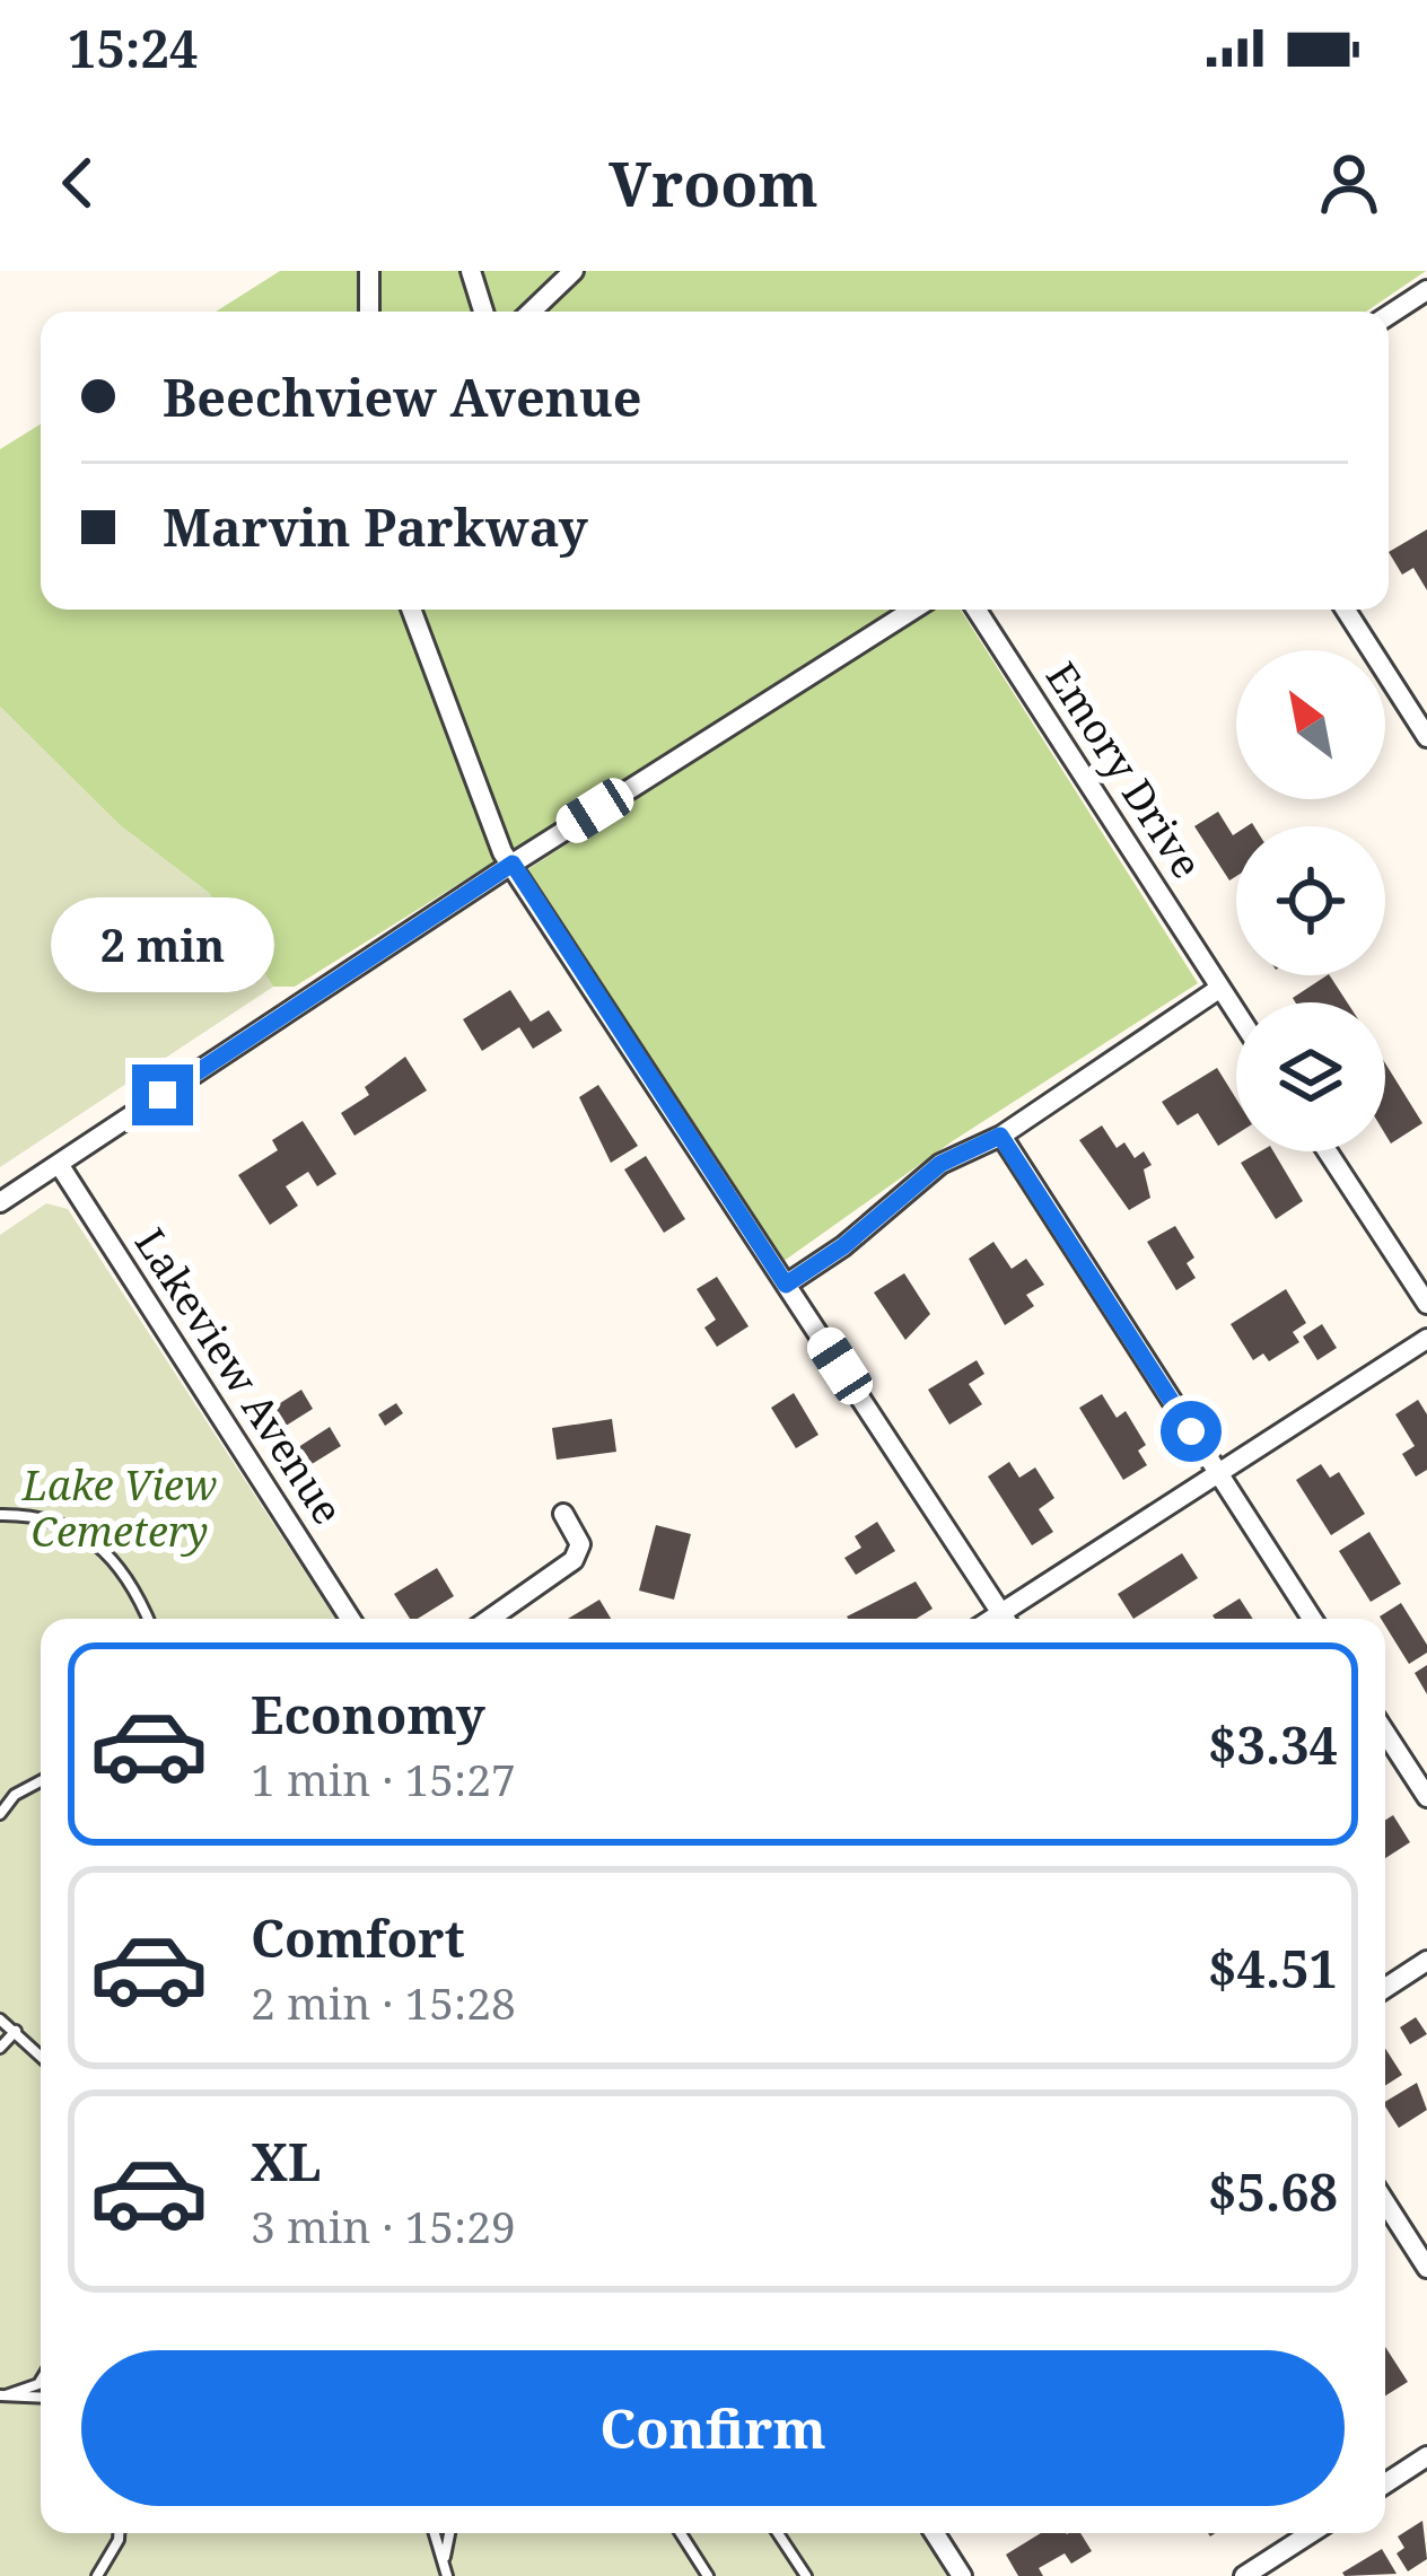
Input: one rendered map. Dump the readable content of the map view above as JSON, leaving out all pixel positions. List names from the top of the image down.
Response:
{
  "streets": {
    "street": ["Emory Drive", "Lakeview Avenue"]
  },
  "parks": ["Lake View Cemetery"],
  "north": "top left",
  "page": {
    "status": "15:24",
    "header": "Vroom",
    "banner": ["Beechview Avenue", "Marvin Parkway"],
    "bubble": "2 min",
    "list": [
      {
        "name": "Economy",
        "note": "1 min · 15:27",
        "value": "$3.34"
      },
      {
        "name": "Comfort",
        "note": "2 min · 15:28",
        "value": "$4.51"
      },
      {
        "name": "XL",
        "note": "3 min · 15:29",
        "value": "$5.68"
      }
    ],
    "buttons": "Confirm"
  }
}
